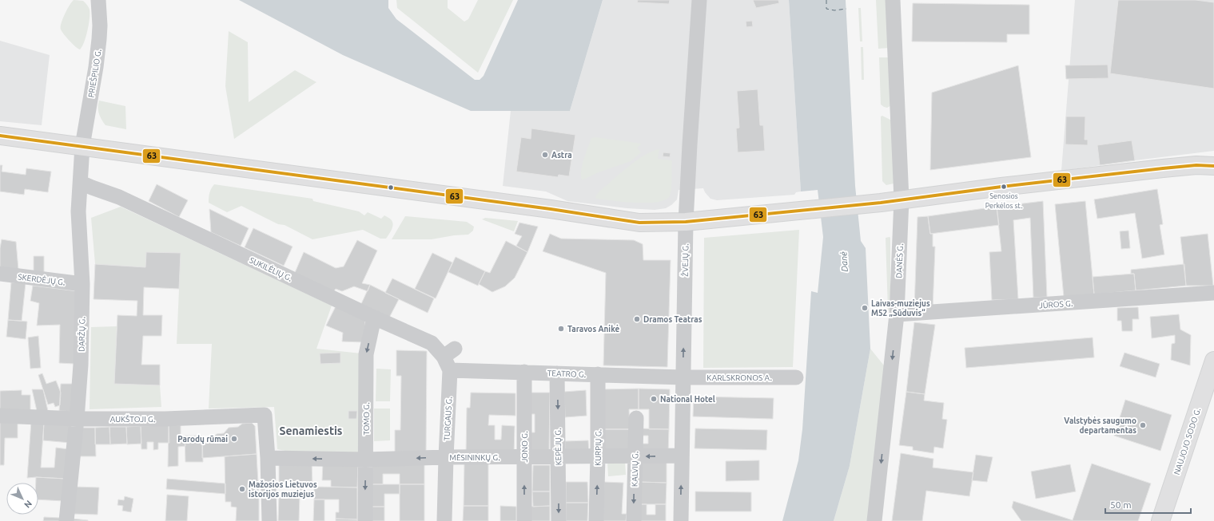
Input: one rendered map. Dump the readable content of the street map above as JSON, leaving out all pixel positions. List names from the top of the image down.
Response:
{
  "streets": {
    "main road": ["NAUJOJO SODO G."],
    "street": [
      "PRIEŠPILIO G.",
      "ŽVEJŲ G.",
      "DANĖS G.",
      "SUKILĖLIŲ G.",
      "SKERDĖJŲ G.",
      "JŪROS G.",
      "DARŽŲ G.",
      "TEATRO G.",
      "KARLSKRONOS A.",
      "AUKŠTOJI G.",
      "TOMO G.",
      "TURGAUS G.",
      "JONO G.",
      "KEPĖJŲ G.",
      "KURPIŲ G.",
      "MĖSININKŲ G.",
      "KALVIŲ G."
    ]
  },
  "crossings": [
    ["PRIEŠPILIO G.", "DARŽŲ G."],
    ["ŽVEJŲ G.", "TEATRO G."],
    ["ŽVEJŲ G.", "KARLSKRONOS A."],
    ["ŽVEJŲ G.", "MĖSININKŲ G."],
    ["DANĖS G.", "JŪROS G."],
    ["SUKILĖLIŲ G.", "DARŽŲ G."],
    ["SUKILĖLIŲ G.", "TEATRO G."],
    ["SUKILĖLIŲ G.", "TOMO G."],
    ["SUKILĖLIŲ G.", "TURGAUS G."],
    ["SKERDĖJŲ G.", "DARŽŲ G."],
    ["DARŽŲ G.", "AUKŠTOJI G."],
    ["TEATRO G.", "KARLSKRONOS A."],
    ["TEATRO G.", "TURGAUS G."],
    ["TEATRO G.", "JONO G."],
    ["TEATRO G.", "KEPĖJŲ G."],
    ["TEATRO G.", "KURPIŲ G."],
    ["AUKŠTOJI G.", "MĖSININKŲ G."],
    ["TOMO G.", "MĖSININKŲ G."],
    ["TURGAUS G.", "MĖSININKŲ G."],
    ["JONO G.", "MĖSININKŲ G."],
    ["KEPĖJŲ G.", "MĖSININKŲ G."],
    ["KURPIŲ G.", "MĖSININKŲ G."],
    ["MĖSININKŲ G.", "KALVIŲ G."]
  ],
  "one_way": [
    "ŽVEJŲ G.",
    "DANĖS G.",
    "JONO G.",
    "KEPĖJŲ G.",
    "KURPIŲ G.",
    "MĖSININKŲ G.",
    "KALVIŲ G."
  ],
  "districts": ["Senamiestis"],
  "water": ["Danė"],
  "places": [
    "Astra",
    "Senosios Perkėlos st.",
    "Laivas-muziejus M52 „Sūduvis“",
    "Dramos Teatras",
    "Taravos Anikė",
    "National Hotel",
    "Valstybės saugumo departamentas",
    "Parodų rūmai",
    "Mažosios Lietuvos istorijos muziejus"
  ],
  "lines": ["transit line 63"],
  "scale_bar": "50 m",
  "north": "bottom right"
}
